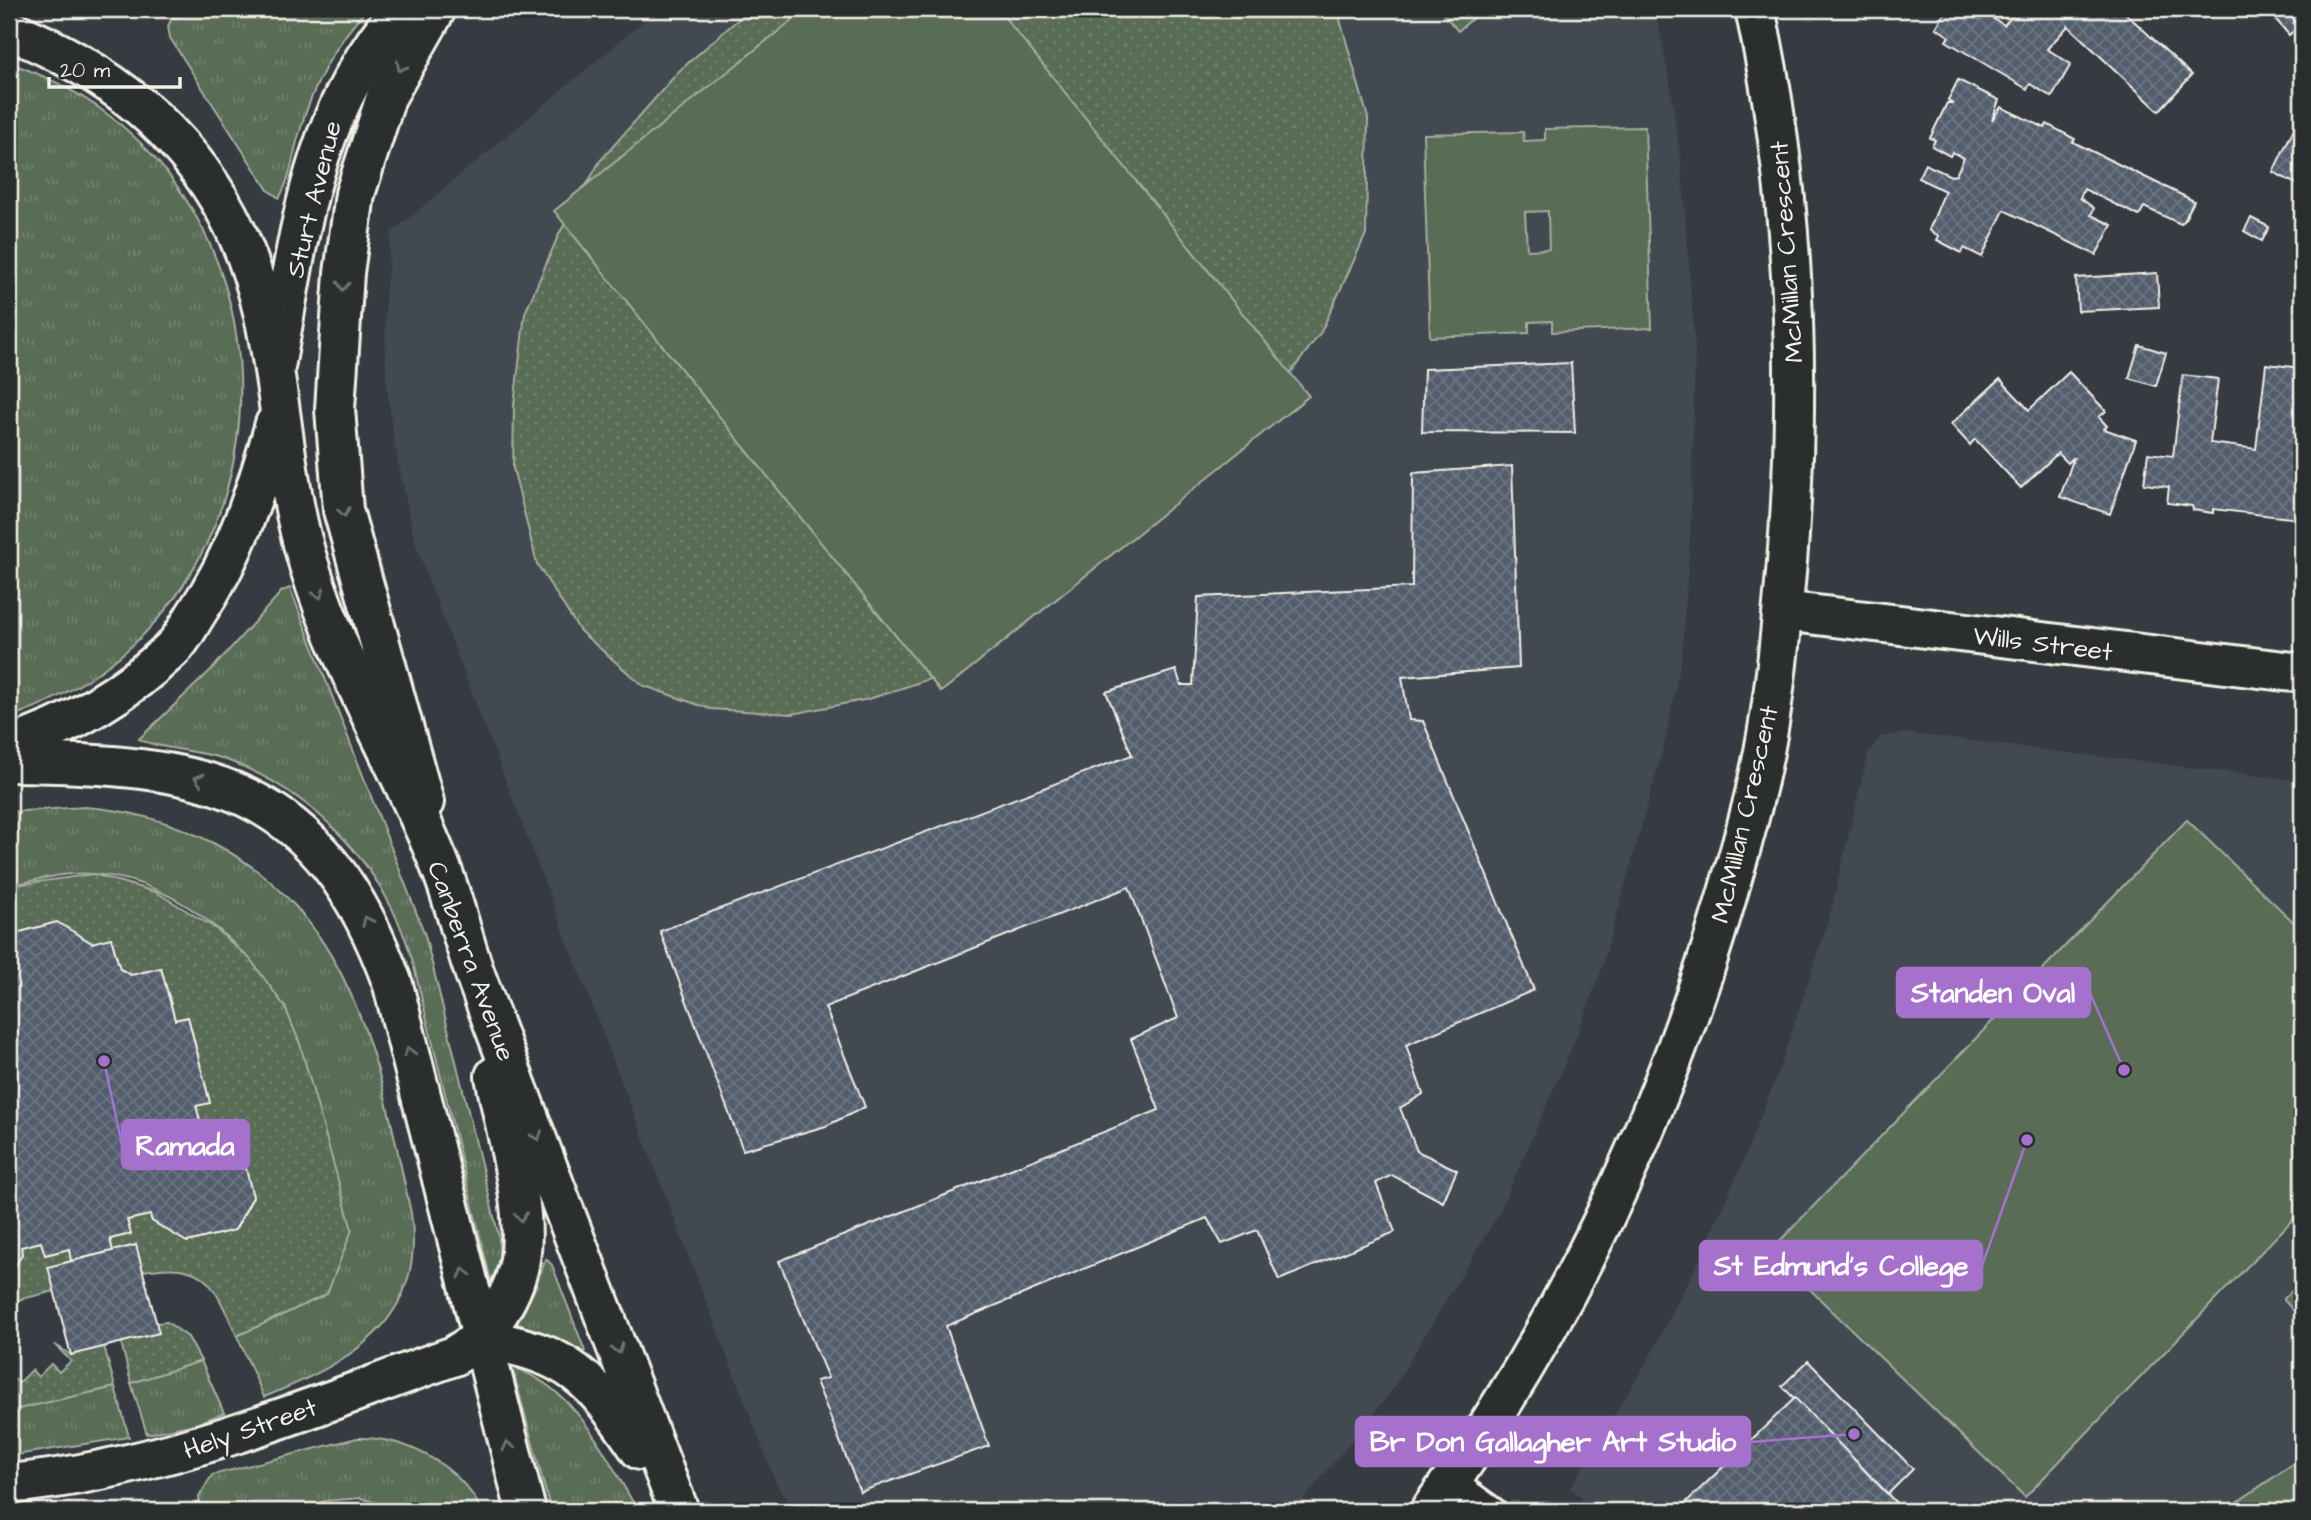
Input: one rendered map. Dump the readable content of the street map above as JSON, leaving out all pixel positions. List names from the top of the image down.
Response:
{
  "streets": {
    "main road": [
      "Sturt Avenue",
      "McMillan Crescent",
      "Wills Street",
      "Canberra Avenue",
      "Hely Street"
    ]
  },
  "crossings": [
    ["Sturt Avenue", "Canberra Avenue"],
    ["McMillan Crescent", "Wills Street"]
  ],
  "places": [
    "Ramada",
    "Standen Oval",
    "St Edmund's College",
    "Br Don Gallagher Art Studio"
  ],
  "scale_bar": "20 m"
}
